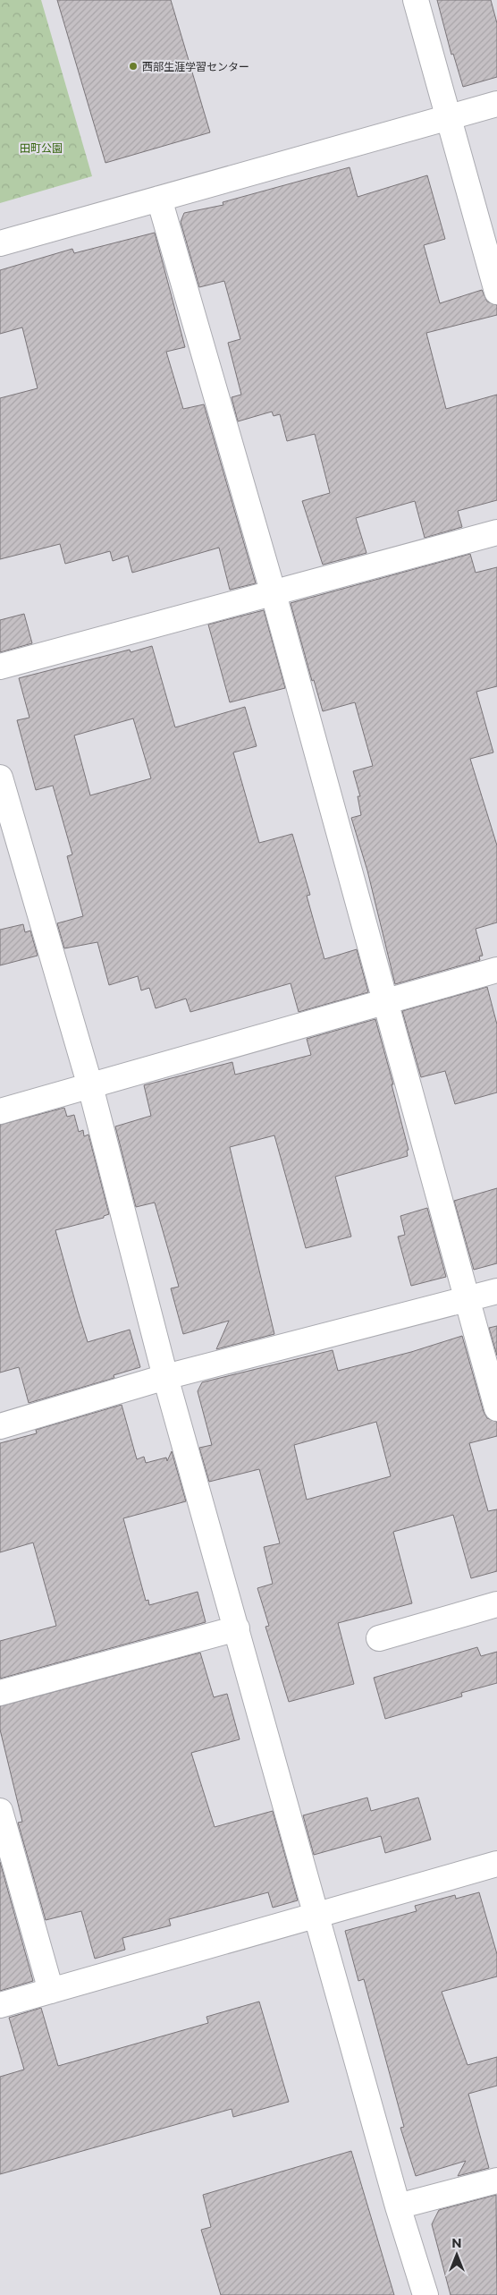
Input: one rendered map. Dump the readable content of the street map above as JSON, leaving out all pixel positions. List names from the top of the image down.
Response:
{
  "parks": ["田町公園"],
  "places": ["西部生涯学習センター"],
  "north": "top"
}
